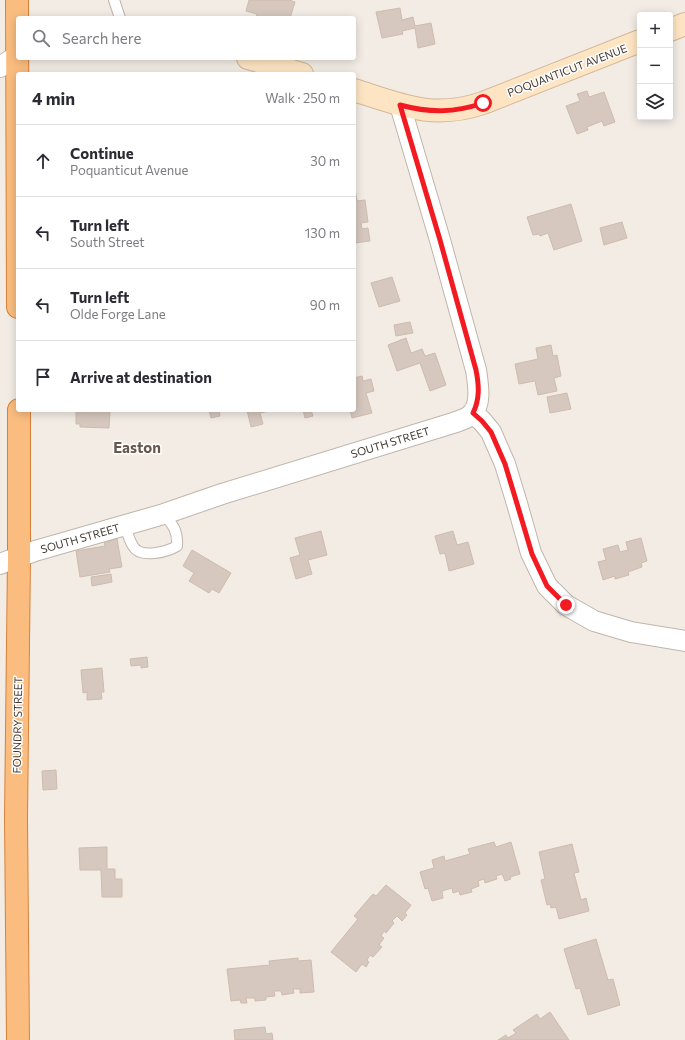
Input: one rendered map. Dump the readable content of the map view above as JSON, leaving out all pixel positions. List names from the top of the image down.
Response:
{
  "streets": {
    "highway": ["FOUNDRY STREET"],
    "main road": ["POQUANTICUT AVENUE"],
    "street": ["SOUTH STREET"]
  },
  "crossings": [
    ["SOUTH STREET", "FOUNDRY STREET"]
  ],
  "districts": ["Easton"],
  "page": {
    "map_buttons": ["+", "−"],
    "search": "Search here",
    "heading": ["4 min", "Walk · 250 m"],
    "list": [
      ["Continue", "Poquanticut Avenue", "30 m"],
      ["Turn left", "South Street", "130 m"],
      ["Turn left", "Olde Forge Lane", "90 m"],
      "Arrive at destination"
    ]
  }
}
